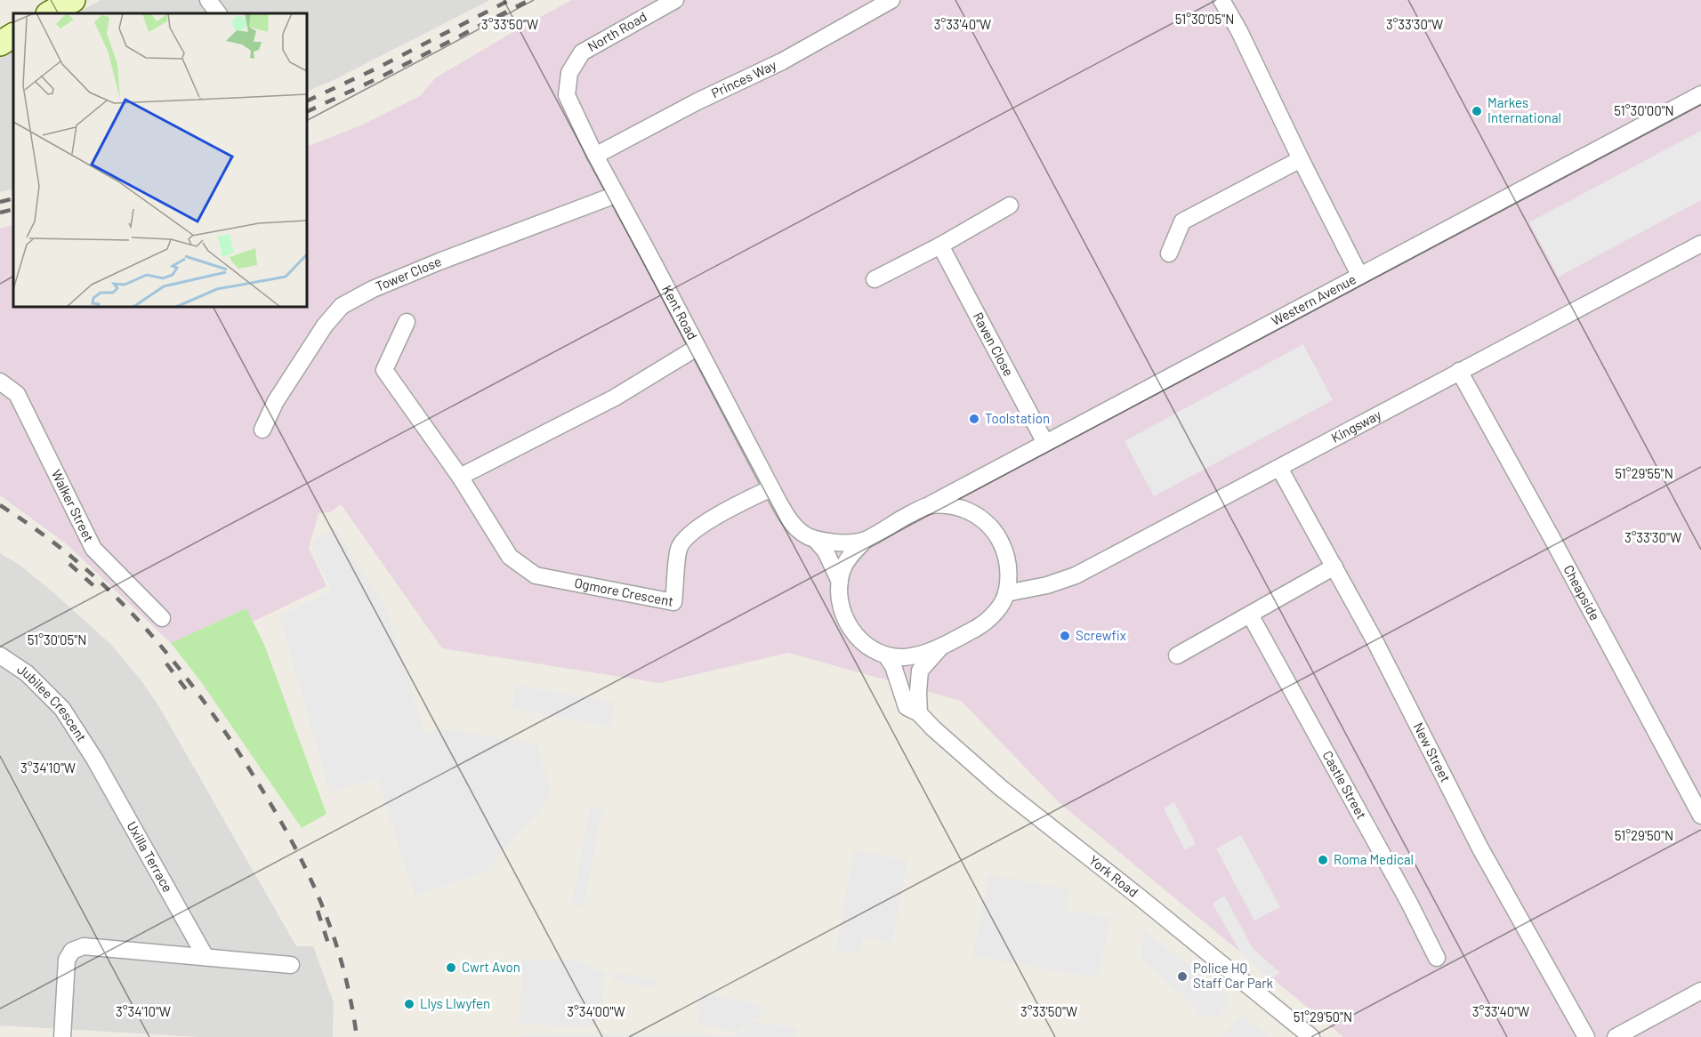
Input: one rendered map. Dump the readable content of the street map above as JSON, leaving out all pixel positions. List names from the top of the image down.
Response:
{
  "streets": {
    "street": [
      "North Road",
      "Princes Way",
      "Tower Close",
      "Western Avenue",
      "Kent Road",
      "Raven Close",
      "Kingsway",
      "Walker Street",
      "Ogmore Crescent",
      "Cheapside",
      "Jubilee Crescent",
      "New Street",
      "Castle Street",
      "Uxilla Terrace",
      "York Road"
    ]
  },
  "crossings": [
    ["North Road", "Kent Road"],
    ["Princes Way", "Kent Road"],
    ["Tower Close", "Kent Road"],
    ["Western Avenue", "Kent Road"],
    ["Western Avenue", "Raven Close"],
    ["Western Avenue", "Kingsway"],
    ["Western Avenue", "York Road"],
    ["Kent Road", "Kingsway"],
    ["Kent Road", "Ogmore Crescent"],
    ["Kent Road", "York Road"],
    ["Kingsway", "Cheapside"],
    ["Kingsway", "New Street"],
    ["Kingsway", "York Road"],
    ["Jubilee Crescent", "Uxilla Terrace"]
  ],
  "places": [
    "Markes International",
    "Toolstation",
    "Screwfix",
    "Roma Medical",
    "Cwrt Avon",
    "Police HQ Staff Car Park",
    "Llys Llwyfen"
  ],
  "coordinates": [
    "51°30'05\"N",
    "3°33'50\"W",
    "3°33'40\"W",
    "3°33'30\"W",
    "51°30'00\"N",
    "51°29'55\"N",
    "3°34'10\"W",
    "51°29'50\"N",
    "3°34'00\"W"
  ]
}
